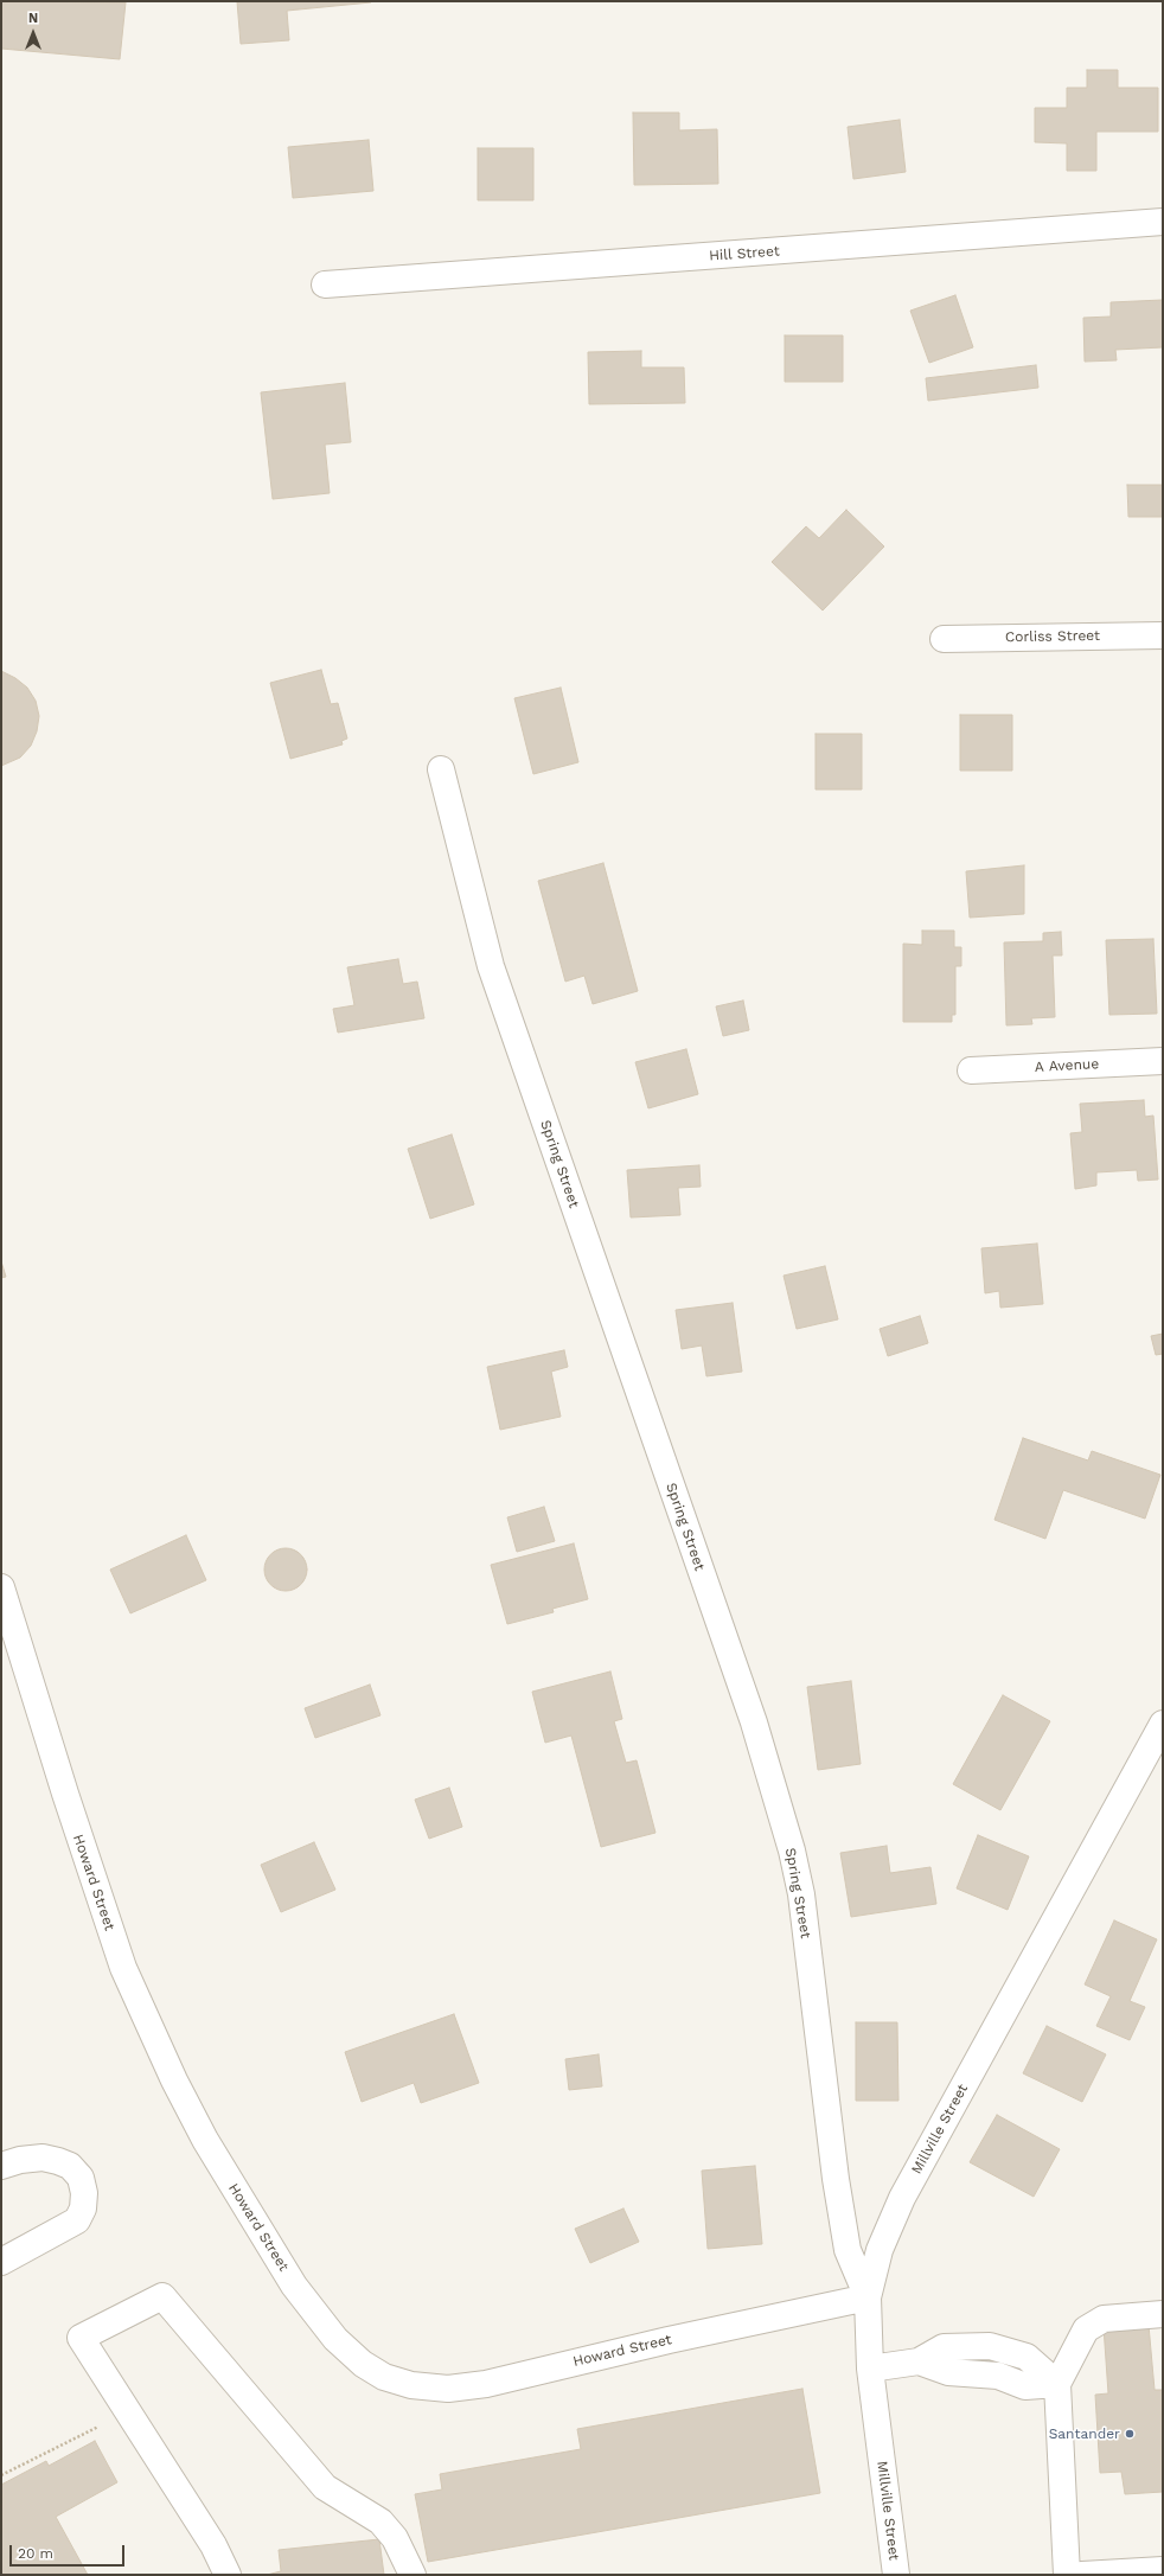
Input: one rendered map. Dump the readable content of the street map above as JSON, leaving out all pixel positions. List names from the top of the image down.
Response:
{
  "streets": {
    "street": [
      "Hill Street",
      "Corliss Street",
      "A Avenue",
      "Spring Street",
      "Howard Street",
      "Millville Street"
    ]
  },
  "crossings": [
    ["Spring Street", "Howard Street"],
    ["Spring Street", "Millville Street"],
    ["Howard Street", "Millville Street"]
  ],
  "places": ["Santander"],
  "scale_bar": "20 m",
  "north": "top"
}
